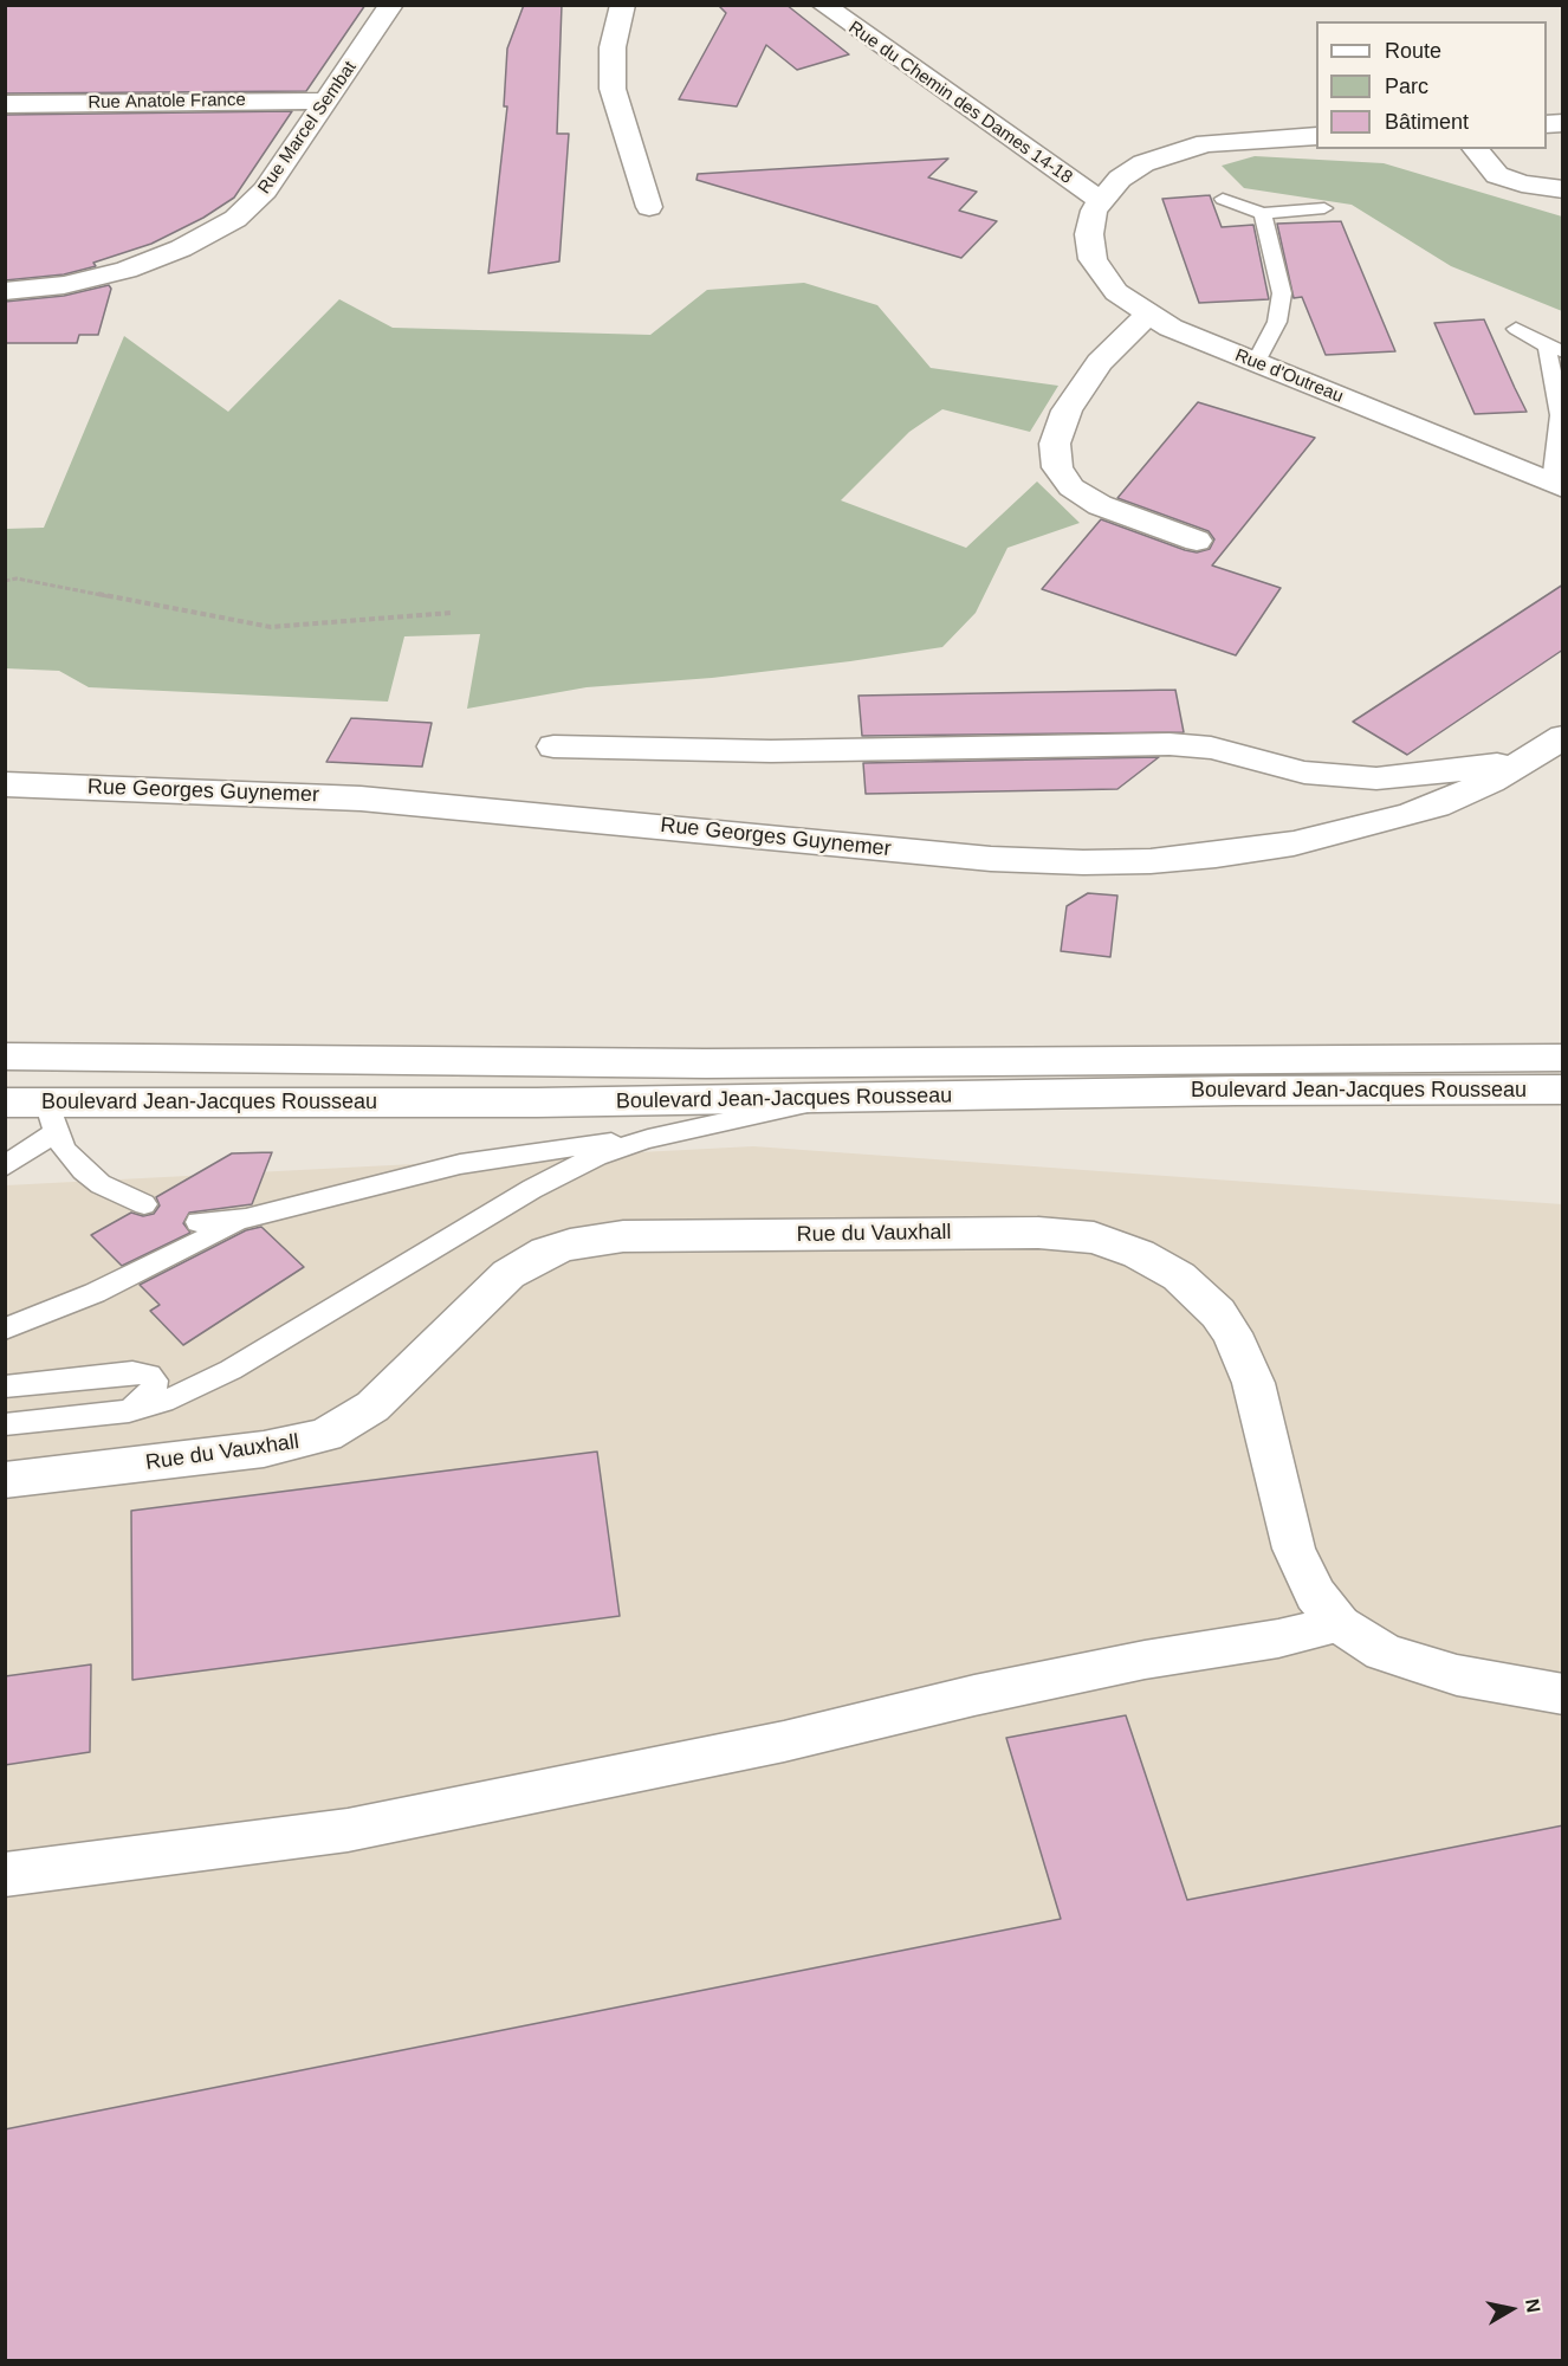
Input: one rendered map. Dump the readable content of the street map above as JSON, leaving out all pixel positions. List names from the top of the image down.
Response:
{
  "streets": {
    "street": [
      "Rue Anatole France",
      "Rue du Chemin des Dames 14-18",
      "Rue Marcel Sembat",
      "Rue d'Outreau",
      "Rue Georges Guynemer",
      "Boulevard Jean-Jacques Rousseau",
      "Rue du Vauxhall"
    ]
  },
  "crossings": [
    ["Rue Anatole France", "Rue Marcel Sembat"],
    ["Rue du Chemin des Dames 14-18", "Rue d'Outreau"]
  ],
  "legend": ["Route", "Parc", "Bâtiment"],
  "north": "right"
}
